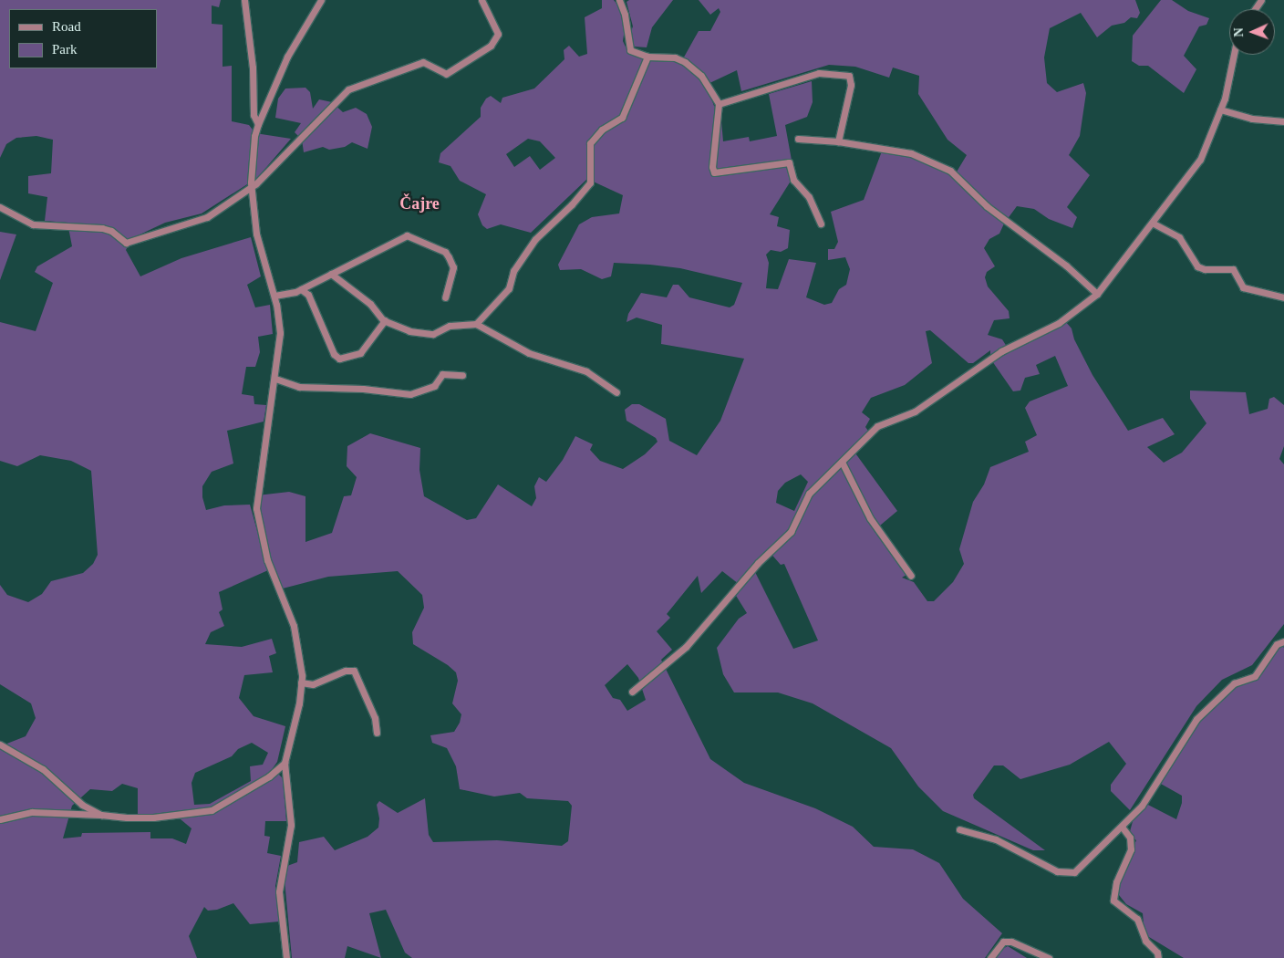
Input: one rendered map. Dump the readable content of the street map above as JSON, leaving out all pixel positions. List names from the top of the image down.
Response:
{
  "districts": ["Čajre"],
  "legend": ["Road", "Park"],
  "north": "left"
}
